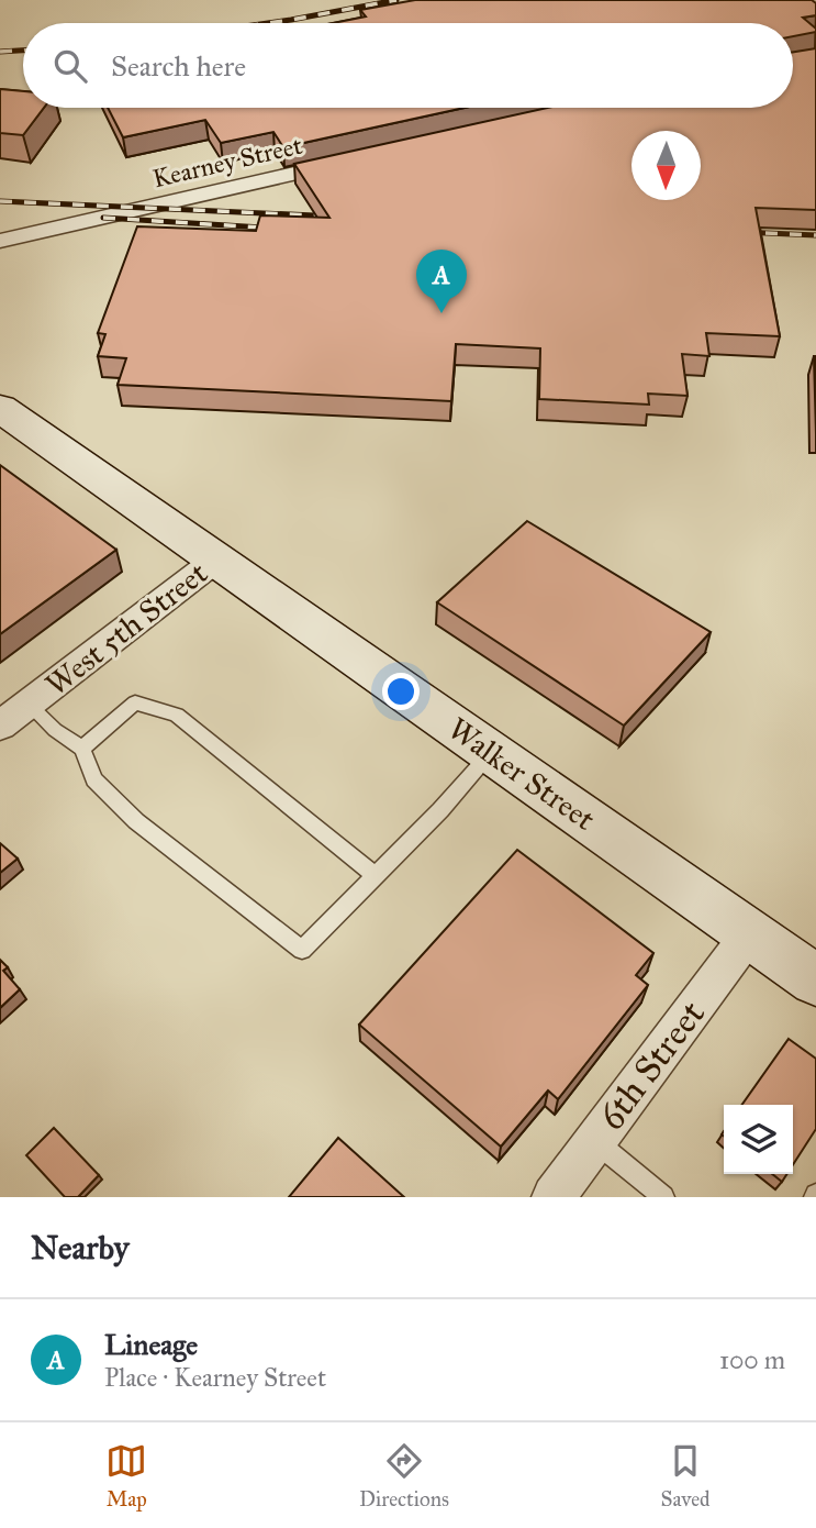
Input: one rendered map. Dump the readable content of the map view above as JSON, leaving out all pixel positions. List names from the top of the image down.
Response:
{
  "streets": {
    "main road": ["Walker Street"],
    "street": ["Kearney Street", "West 5th Street", "6th Street"]
  },
  "crossings": [
    ["West 5th Street", "Walker Street"],
    ["Walker Street", "6th Street"]
  ],
  "north": "bottom",
  "page": {
    "search": "Search here",
    "pins": "A",
    "heading": "Nearby",
    "list": [
      {
        "mark": "A",
        "name": "Lineage",
        "note": "Place · Kearney Street",
        "value": "100 m"
      }
    ],
    "nav": ["Map", "Directions", "Saved"]
  }
}
